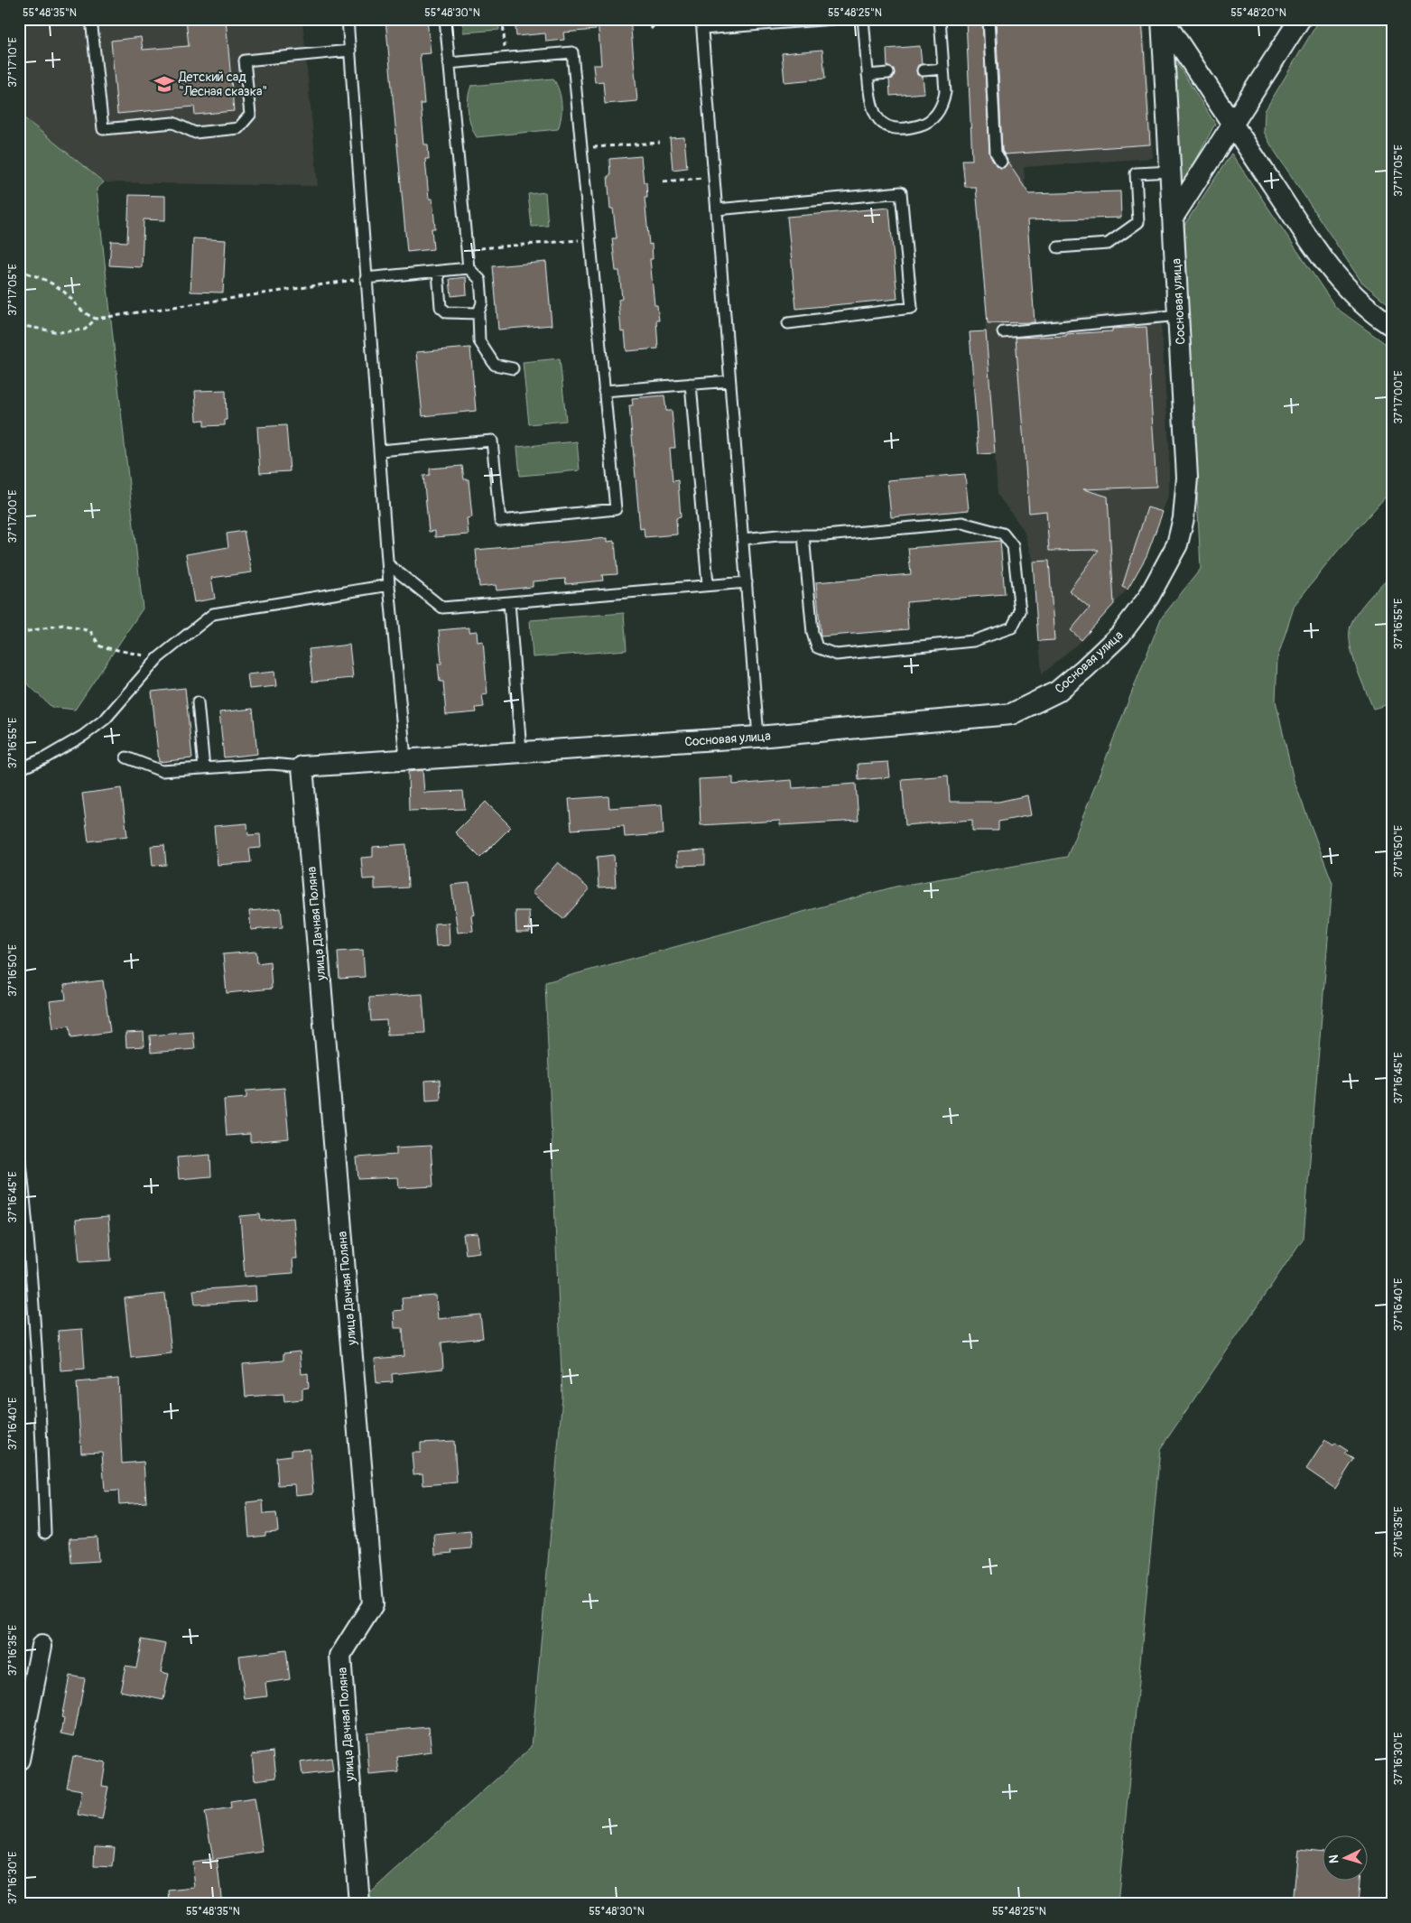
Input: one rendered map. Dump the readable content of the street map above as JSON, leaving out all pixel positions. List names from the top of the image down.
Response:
{
  "streets": {
    "street": ["Сосновая улица", "улица Дачная Поляна"]
  },
  "places": {
    "school or university": ["Детский сад \"Лесная сказка\""]
  },
  "north": "left",
  "coordinates": [
    "55°48'35\"N",
    "55°48'30\"N",
    "55°48'25\"N",
    "55°48'20\"N",
    "37°17'10\"E",
    "37°17'05\"E",
    "37°17'00\"E",
    "37°16'55\"E",
    "37°16'50\"E",
    "37°16'45\"E",
    "37°16'40\"E",
    "37°16'35\"E",
    "37°16'30\"E"
  ]
}
